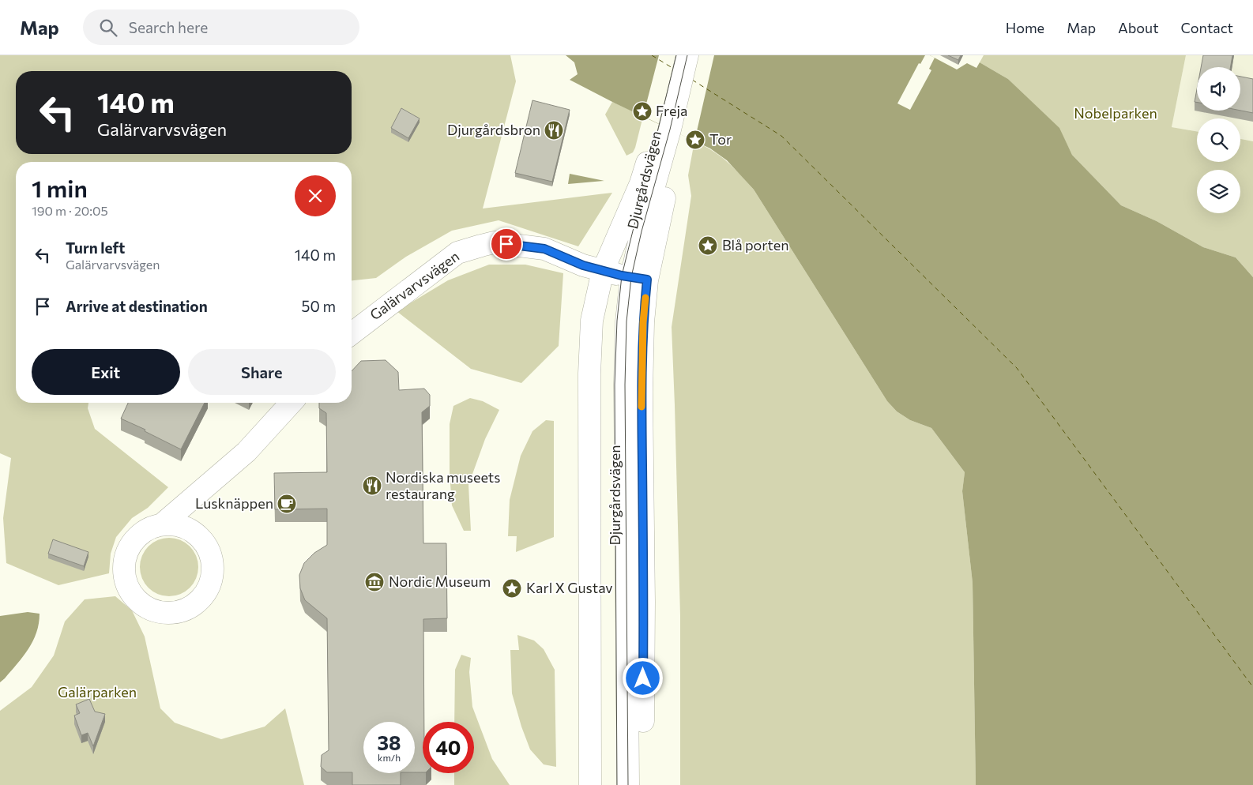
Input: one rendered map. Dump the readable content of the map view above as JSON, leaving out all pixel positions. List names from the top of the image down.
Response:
{
  "streets": {
    "street": ["Djurgårdsvägen", "Galärvarvsvägen"]
  },
  "crossings": [
    ["Djurgårdsvägen", "Galärvarvsvägen"]
  ],
  "parks": ["Nobelparken", "Galärparken"],
  "places": {
    "place": [
      "Freja",
      "Tor",
      "Blå porten",
      "Karl X Gustav"
    ],
    "restaurant": ["Djurgårdsbron", "Nordiska museets restaurang"],
    "cafe": ["Lusknäppen"],
    "museum": ["Nordic Museum"]
  },
  "page": {
    "header": "Map",
    "search": "Search here",
    "nav": [
      "Home",
      "Map",
      "About",
      "Contact"
    ],
    "turn": ["140 m", "Galärvarvsvägen"],
    "heading": ["1 min", "190 m · 20:05"],
    "list": [
      {
        "name": "Turn left",
        "note": "Galärvarvsvägen",
        "value": "140 m"
      },
      {
        "name": "Arrive at destination",
        "value": "50 m"
      }
    ],
    "buttons": ["Exit", "Share"],
    "speed": "38 km/h",
    "limit": "40"
  }
}
